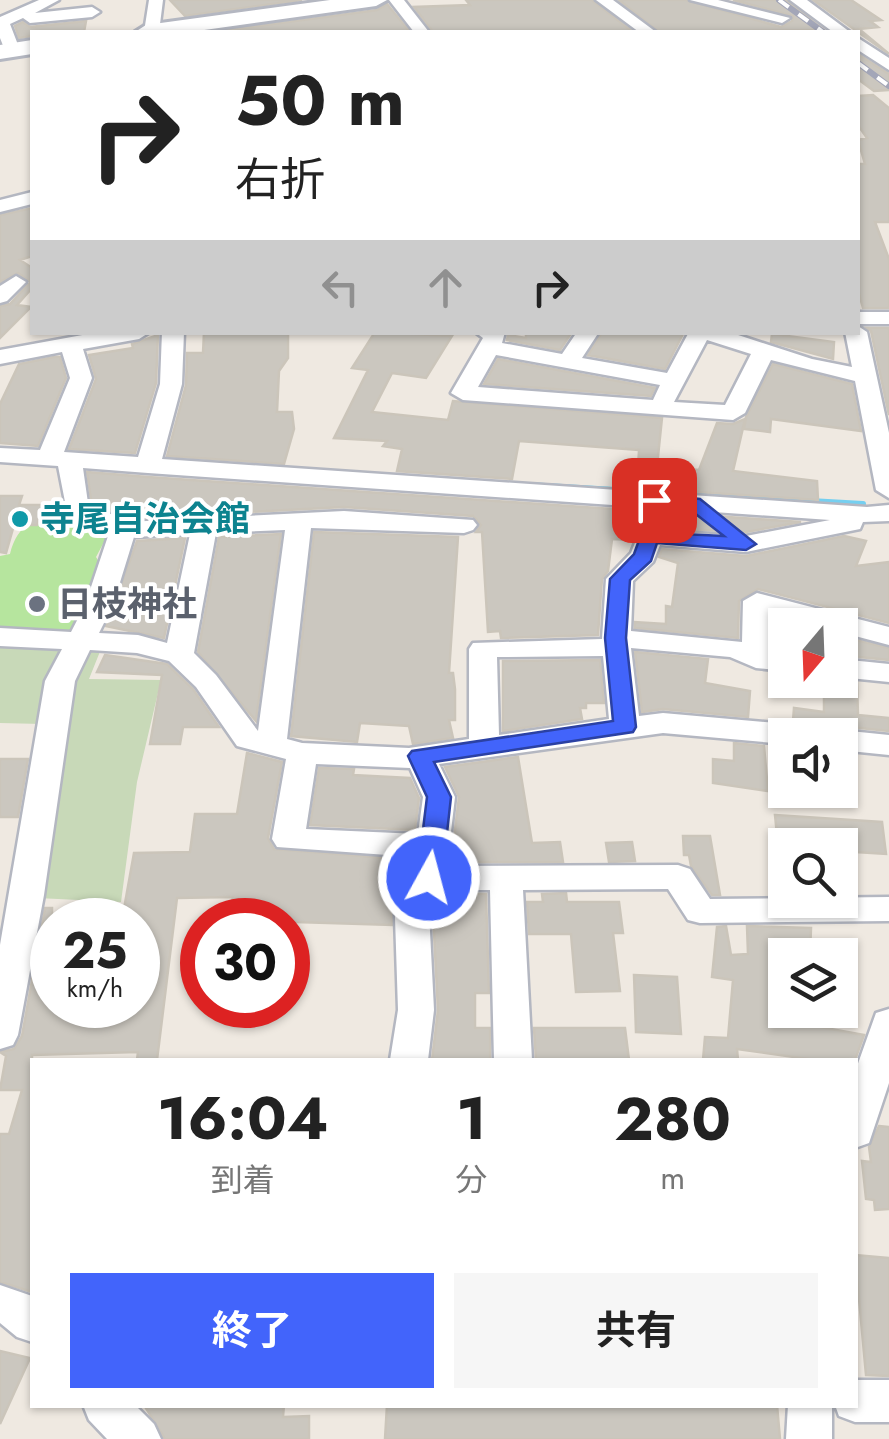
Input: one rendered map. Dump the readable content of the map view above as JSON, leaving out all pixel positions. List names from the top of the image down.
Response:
{
  "places": ["寺尾自治会館", "日枝神社"],
  "north": "bottom",
  "page": {
    "turn": ["50 m", "右折"],
    "speed": "25 km/h",
    "limit": "30",
    "eta": [
      "16:04",
      "到着",
      "1",
      "分",
      "280",
      "m"
    ],
    "buttons": ["終了", "共有"]
  }
}
